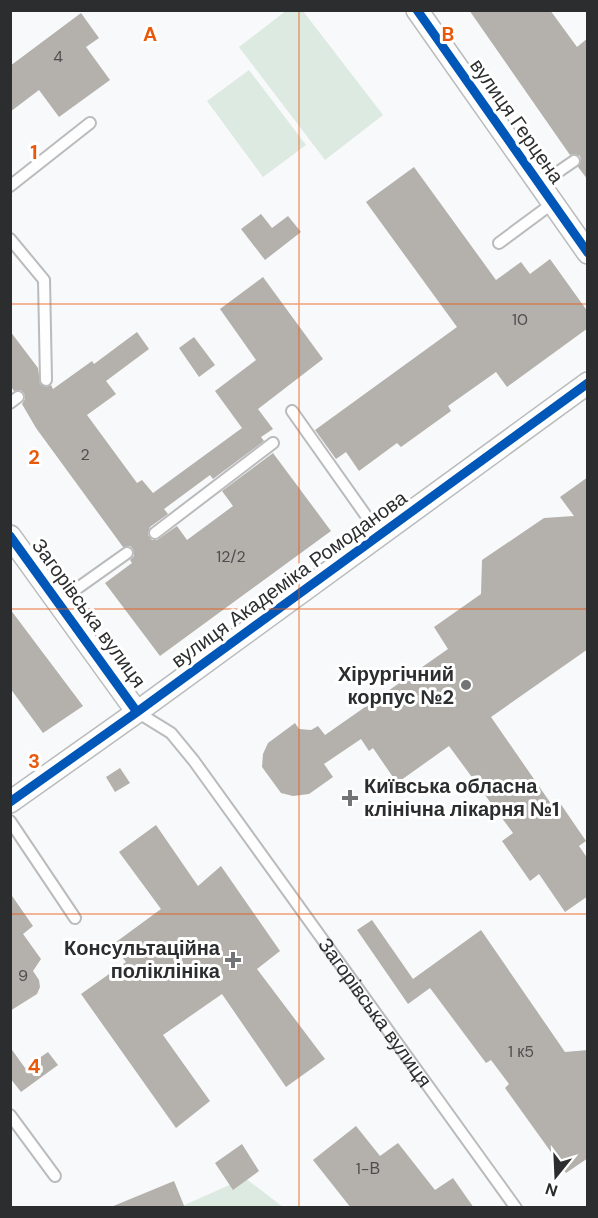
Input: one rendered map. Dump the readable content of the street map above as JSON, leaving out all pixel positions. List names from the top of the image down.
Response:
{
  "streets": {
    "street": ["вулиця Герцена", "вулиця Академіка Ромоданова", "Загорівська вулиця"]
  },
  "crossings": [
    ["вулиця Академіка Ромоданова", "Загорівська вулиця"]
  ],
  "places": {
    "other": ["Хірургічний корпус №2"],
    "health": ["Київська обласна клінічна лікарня №1", "Консультаційна поліклініка"]
  },
  "house_numbers": [
    "4",
    "10",
    "2",
    "12/2",
    "9",
    "1 к5",
    "1-В"
  ],
  "north": "bottom",
  "grid": {
    "columns": ["A", "B"],
    "rows": [
      "1",
      "2",
      "3",
      "4"
    ]
  }
}
